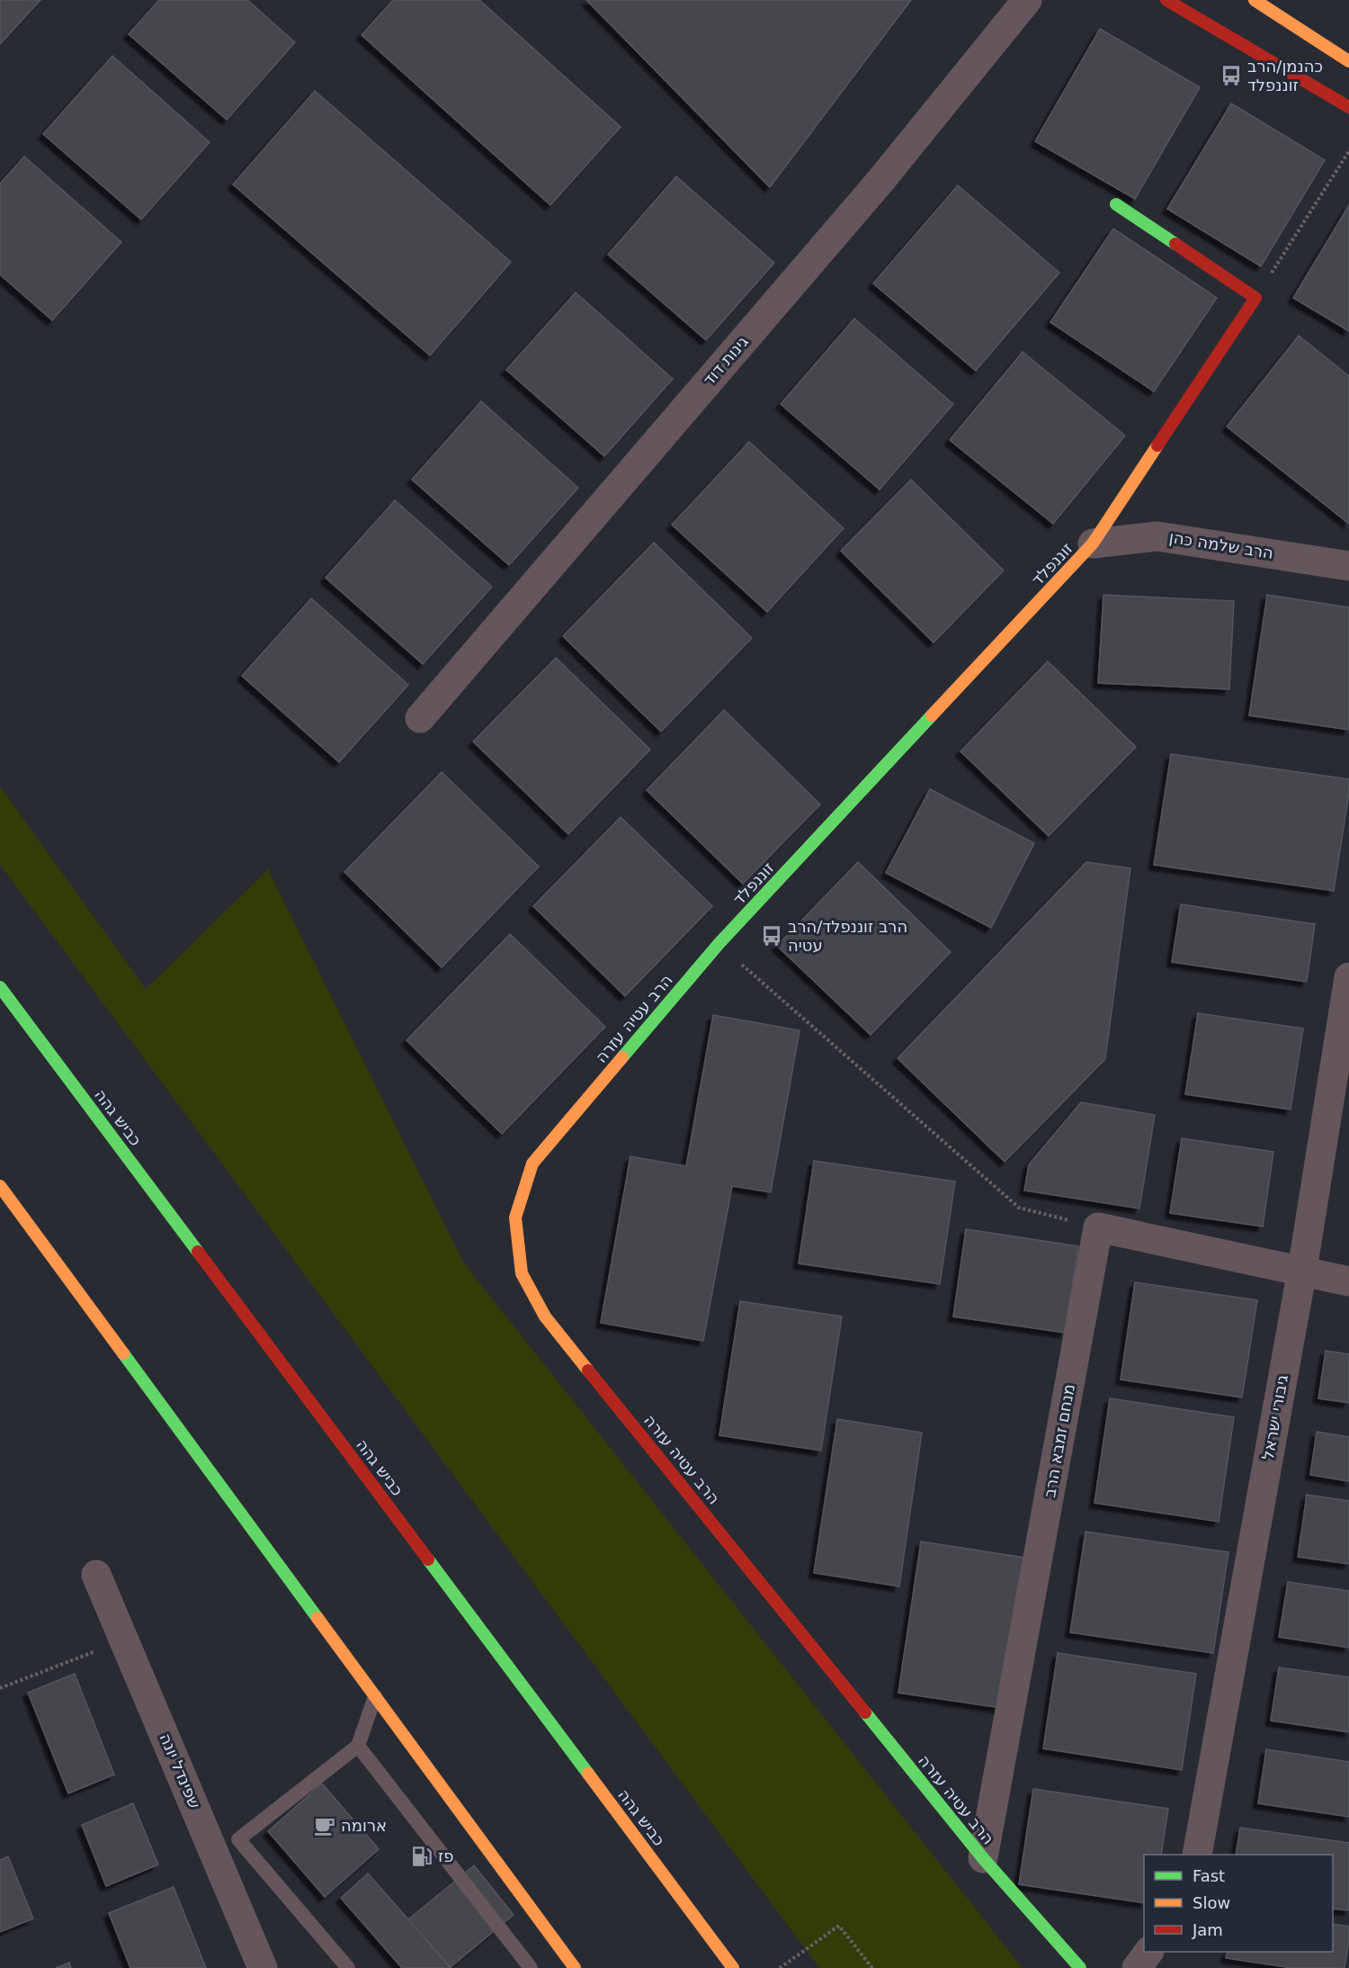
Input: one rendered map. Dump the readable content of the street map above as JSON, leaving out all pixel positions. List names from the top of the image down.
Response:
{
  "streets": {
    "main road": ["זוננפלד", "הרב עטיה עזרה", "כביש גהה"],
    "street": [
      "גינות דוד",
      "הרב שלמה כהן",
      "גיבורי ישראל",
      "מנחם זמבא הרב",
      "שפינדל יונה"
    ]
  },
  "crossings": [
    ["הרב שלמה כהן", "זוננפלד"],
    ["זוננפלד", "הרב עטיה עזרה"],
    ["הרב עטיה עזרה", "מנחם זמבא הרב"]
  ],
  "places": {
    "bus stop": ["כהנמן/הרב זוננפלד", "הרב זוננפלד/הרב עטיה"],
    "cafe": ["ארומה"],
    "fuel station": ["פז"]
  },
  "legend": ["Fast", "Slow", "Jam"]
}
